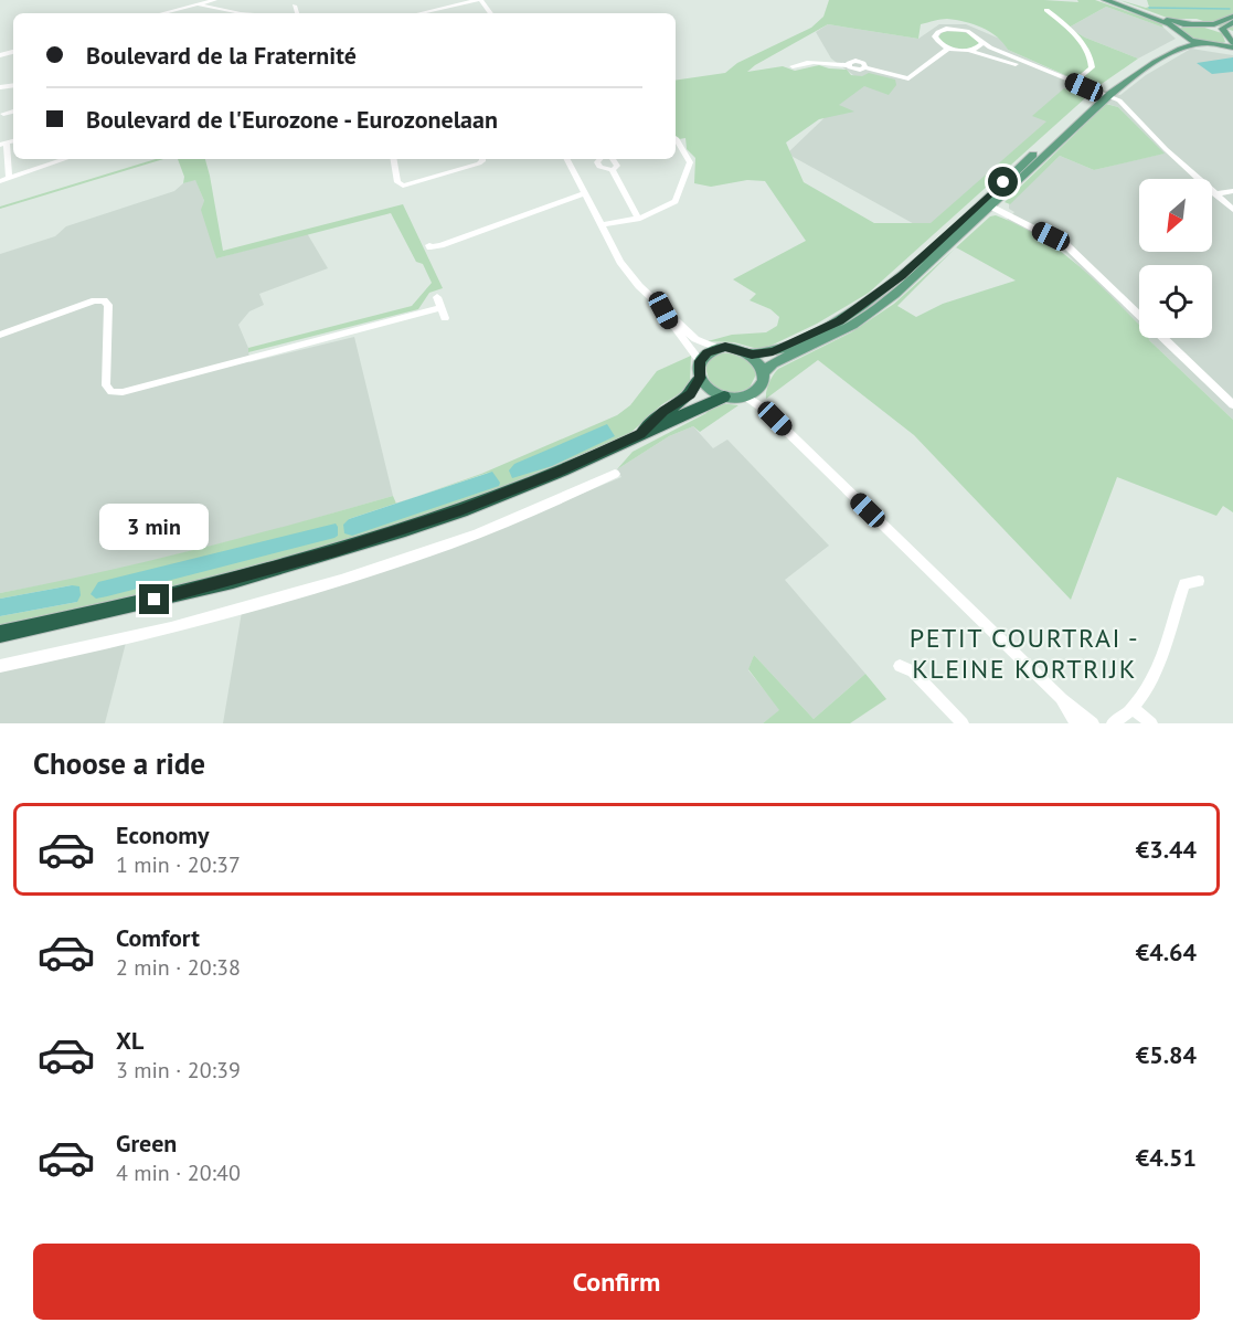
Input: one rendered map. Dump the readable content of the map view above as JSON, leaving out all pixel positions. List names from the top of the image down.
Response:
{
  "districts": ["PETIT COURTRAI - KLEINE KORTRIJK"],
  "north": "bottom left",
  "page": {
    "banner": ["Boulevard de la Fraternité", "Boulevard de l'Eurozone - Eurozonelaan"],
    "bubble": "3 min",
    "heading": "Choose a ride",
    "list": [
      {
        "name": "Economy",
        "note": "1 min · 20:37",
        "value": "€3.44"
      },
      {
        "name": "Comfort",
        "note": "2 min · 20:38",
        "value": "€4.64"
      },
      {
        "name": "XL",
        "note": "3 min · 20:39",
        "value": "€5.84"
      },
      {
        "name": "Green",
        "note": "4 min · 20:40",
        "value": "€4.51"
      }
    ],
    "buttons": "Confirm"
  }
}
